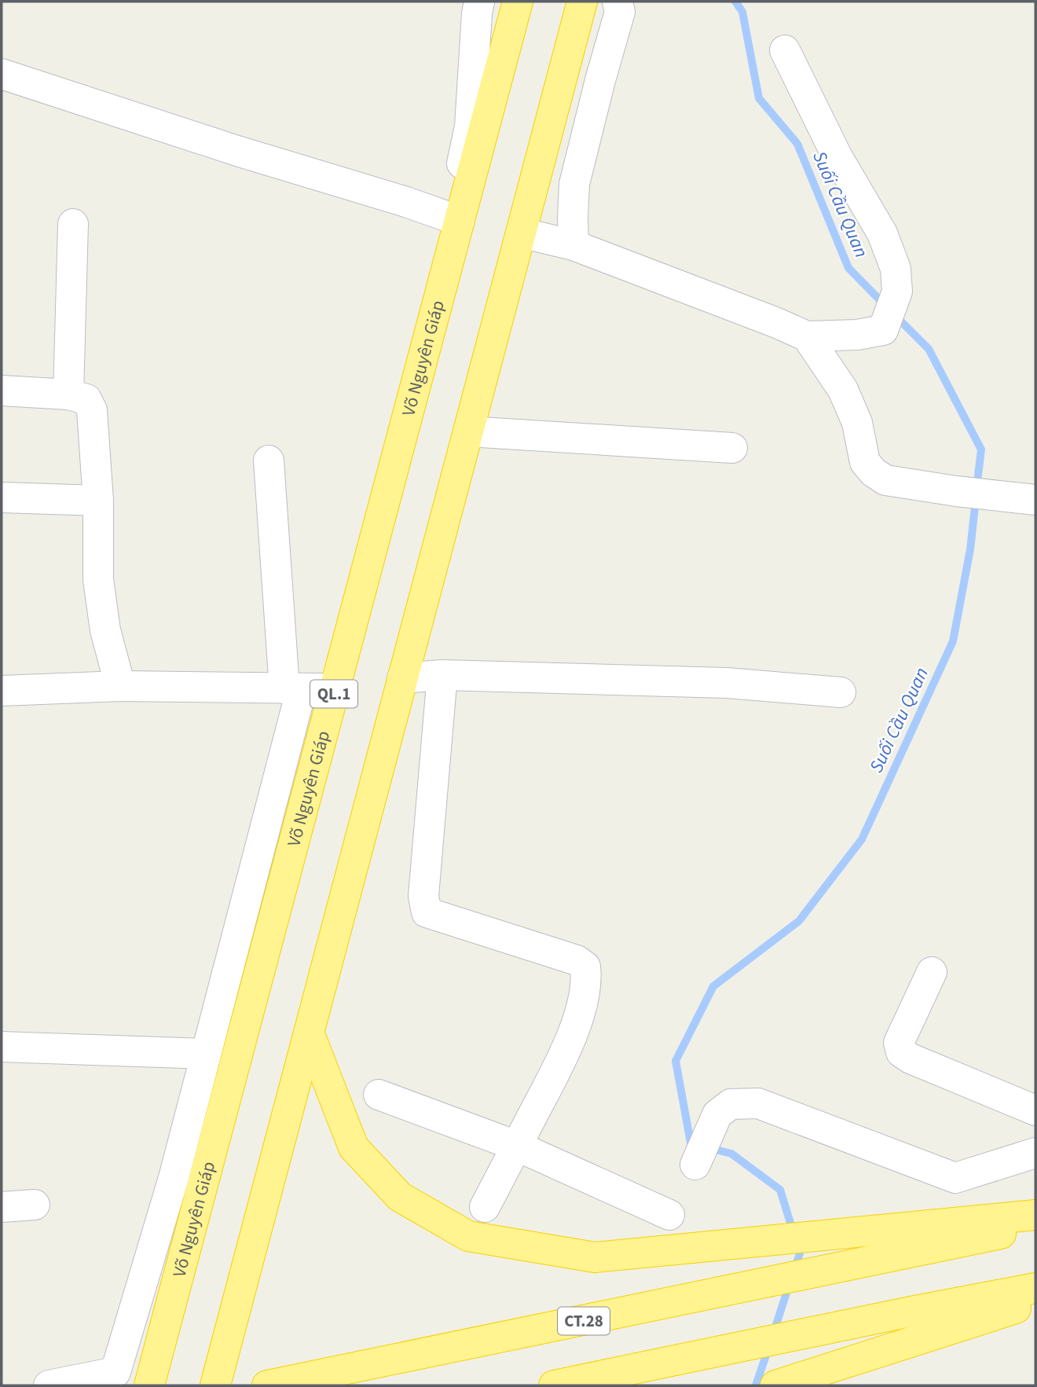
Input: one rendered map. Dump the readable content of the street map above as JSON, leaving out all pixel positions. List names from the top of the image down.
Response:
{
  "streets": {
    "highway": ["Võ Nguyên Giáp", "QL.1", "CT.28"]
  },
  "water": ["Suối Cầu Quan"]
}
